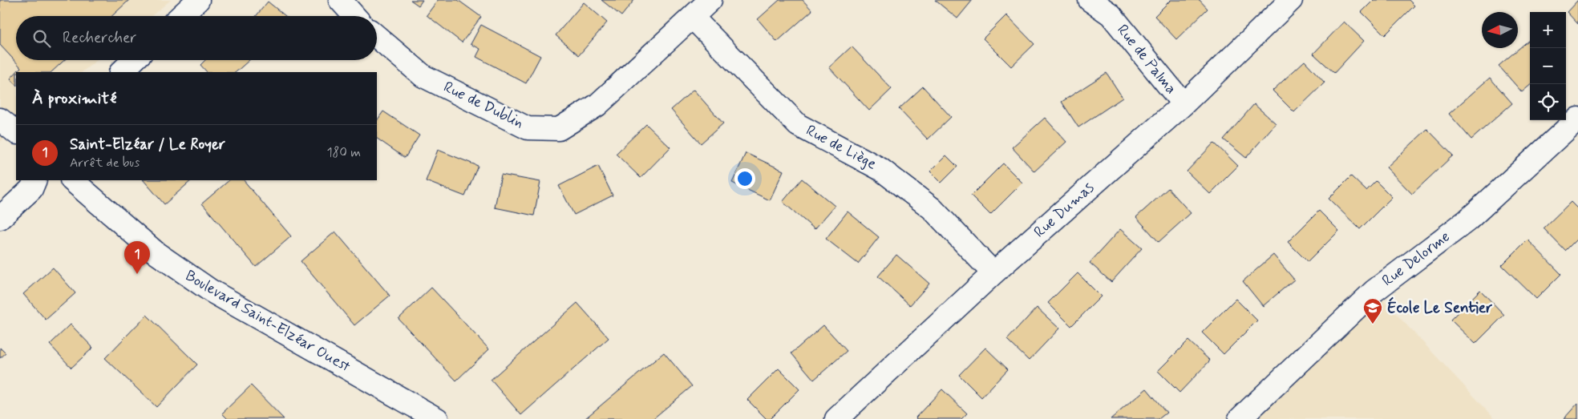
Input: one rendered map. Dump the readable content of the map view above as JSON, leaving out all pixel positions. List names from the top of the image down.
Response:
{
  "streets": {
    "street": [
      "Rue de Palma",
      "Rue de Dublin",
      "Rue de Liège",
      "Rue Dumas",
      "Rue Delorme",
      "Boulevard Saint-Elzéar Ouest"
    ]
  },
  "crossings": [
    ["Rue de Palma", "Rue Dumas"],
    ["Rue de Dublin", "Rue de Liège"],
    ["Rue de Liège", "Rue Dumas"]
  ],
  "places": {
    "school or university": ["École Le Sentier"]
  },
  "north": "left",
  "page": {
    "map_buttons": ["+", "−"],
    "search": "Rechercher",
    "heading": "À proximité",
    "list": [
      {
        "mark": "1",
        "name": "Saint-Elzéar / Le Royer",
        "note": "Arrêt de bus",
        "value": "180 m"
      }
    ],
    "pins": "1"
  }
}
